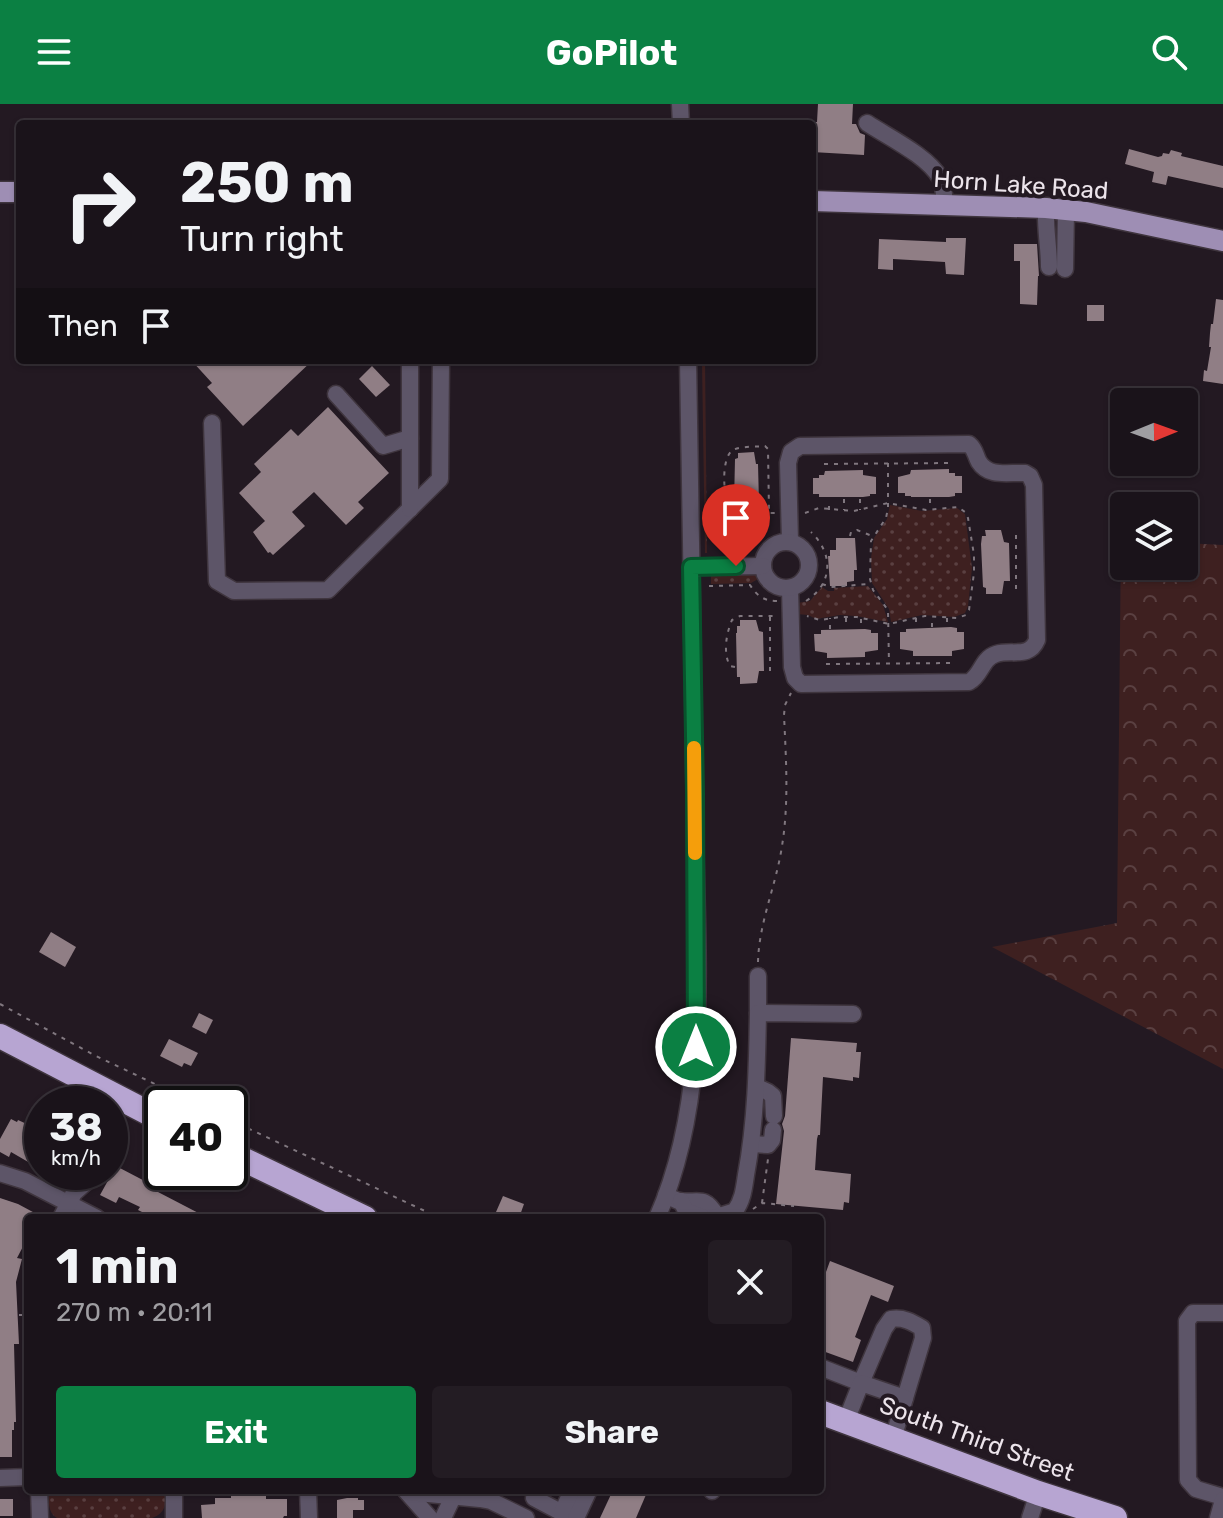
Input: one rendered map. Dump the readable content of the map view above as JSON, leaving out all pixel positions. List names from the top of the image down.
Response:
{
  "streets": {
    "highway": ["South Third Street"],
    "main road": ["Horn Lake Road"]
  },
  "north": "right",
  "page": {
    "header": "GoPilot",
    "turn": ["250 m", "Turn right"],
    "then": "Then",
    "speed": "38 km/h",
    "limit": "40",
    "heading": ["1 min", "270 m · 20:11"],
    "buttons": ["Exit", "Share"]
  }
}
